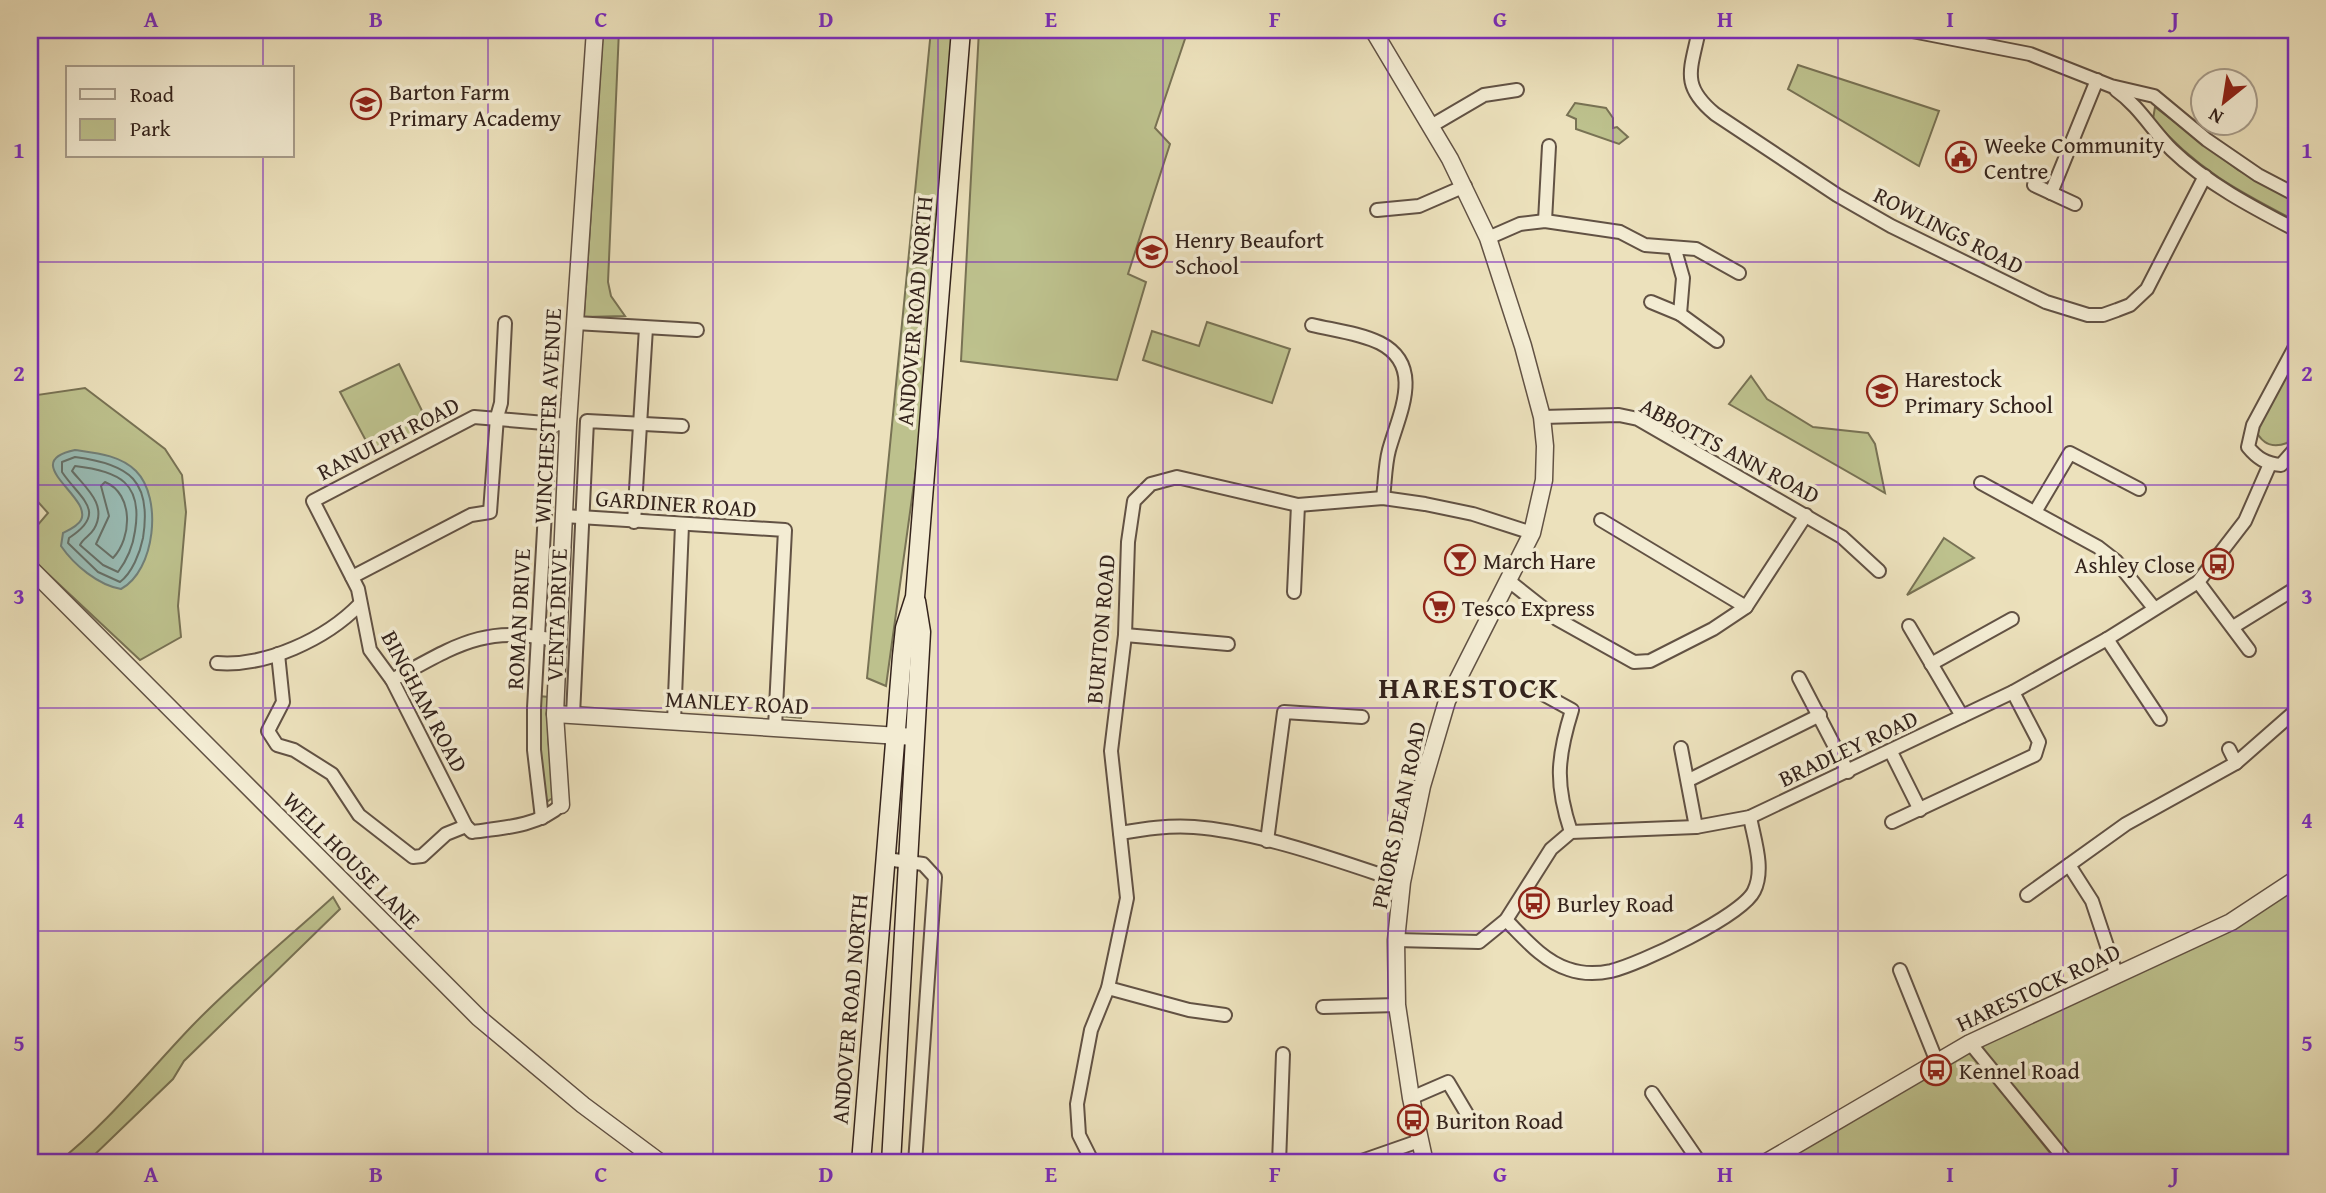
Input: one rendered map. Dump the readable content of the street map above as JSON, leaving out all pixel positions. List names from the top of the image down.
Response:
{
  "streets": {
    "main road": ["ANDOVER ROAD NORTH"],
    "street": [
      "ROWLINGS ROAD",
      "WINCHESTER AVENUE",
      "RANULPH ROAD",
      "ABBOTTS ANN ROAD",
      "GARDINER ROAD",
      "VENTA DRIVE",
      "ROMAN DRIVE",
      "BURITON ROAD",
      "BINGHAM ROAD",
      "MANLEY ROAD",
      "BRADLEY ROAD",
      "PRIORS DEAN ROAD",
      "WELL HOUSE LANE",
      "HARESTOCK ROAD"
    ]
  },
  "crossings": [
    ["ANDOVER ROAD NORTH", "MANLEY ROAD"],
    ["WINCHESTER AVENUE", "RANULPH ROAD"],
    ["WINCHESTER AVENUE", "GARDINER ROAD"],
    ["WINCHESTER AVENUE", "MANLEY ROAD"],
    ["RANULPH ROAD", "ROMAN DRIVE"],
    ["RANULPH ROAD", "BINGHAM ROAD"],
    ["ABBOTTS ANN ROAD", "PRIORS DEAN ROAD"],
    ["GARDINER ROAD", "VENTA DRIVE"],
    ["GARDINER ROAD", "MANLEY ROAD"],
    ["VENTA DRIVE", "MANLEY ROAD"],
    ["BURITON ROAD", "PRIORS DEAN ROAD"]
  ],
  "districts": ["HARESTOCK"],
  "places": {
    "school or university": ["Barton Farm Primary Academy", "Henry Beaufort School", "Harestock Primary School"],
    "public building": ["Weeke Community Centre"],
    "bar": ["March Hare"],
    "bus stop": [
      "Ashley Close",
      "Burley Road",
      "Kennel Road",
      "Buriton Road"
    ],
    "supermarket": ["Tesco Express"]
  },
  "legend": ["Road", "Park"],
  "north": "bottom left",
  "grid": {
    "columns": [
      "A",
      "B",
      "C",
      "D",
      "E",
      "F",
      "G",
      "H",
      "I",
      "J"
    ],
    "rows": [
      "1",
      "2",
      "3",
      "4",
      "5"
    ]
  }
}
